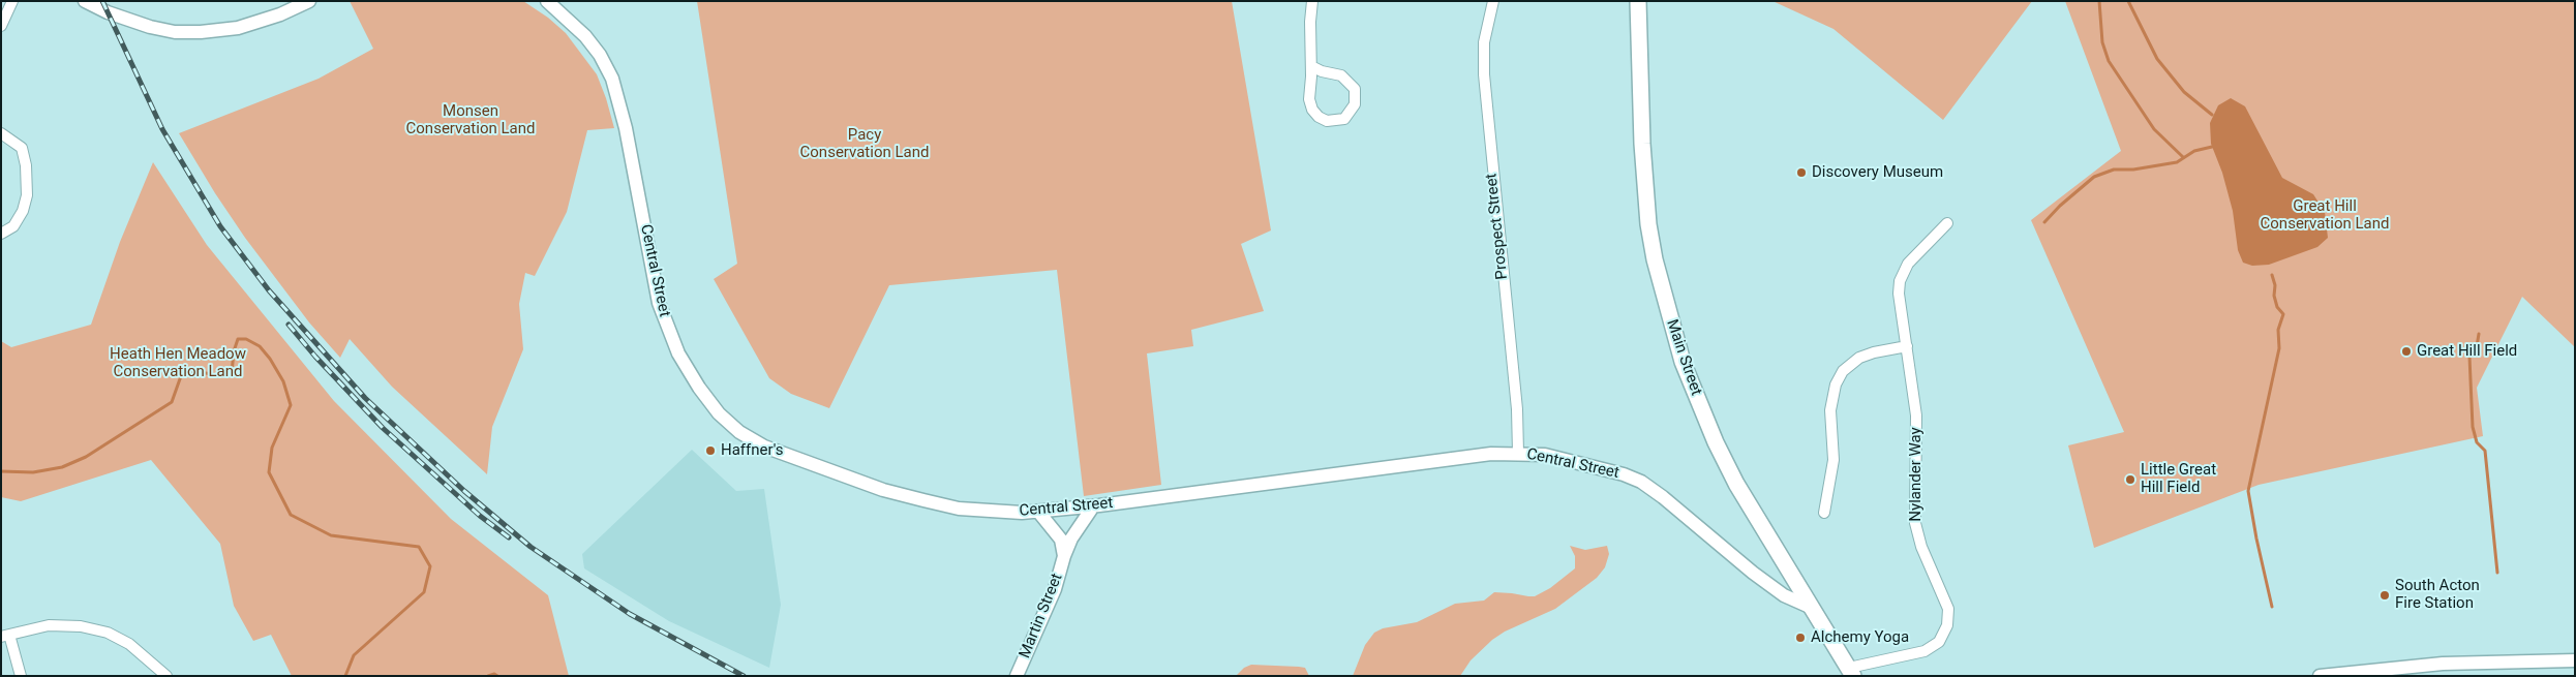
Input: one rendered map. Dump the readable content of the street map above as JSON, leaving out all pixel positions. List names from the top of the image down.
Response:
{
  "streets": {
    "main road": ["Main Street"],
    "street": [
      "Prospect Street",
      "Central Street",
      "Nylander Way",
      "Martin Street"
    ]
  },
  "crossings": [
    ["Prospect Street", "Central Street"],
    ["Central Street", "Main Street"],
    ["Central Street", "Martin Street"],
    ["Main Street", "Nylander Way"]
  ],
  "parks": [
    "Monsen Conservation Land",
    "Pacy Conservation Land",
    "Great Hill Conservation Land",
    "Heath Hen Meadow Conservation Land"
  ],
  "places": [
    "Discovery Museum",
    "Great Hill Field",
    "Haffner's",
    "Little Great Hill Field",
    "South Acton Fire Station",
    "Alchemy Yoga"
  ]
}
